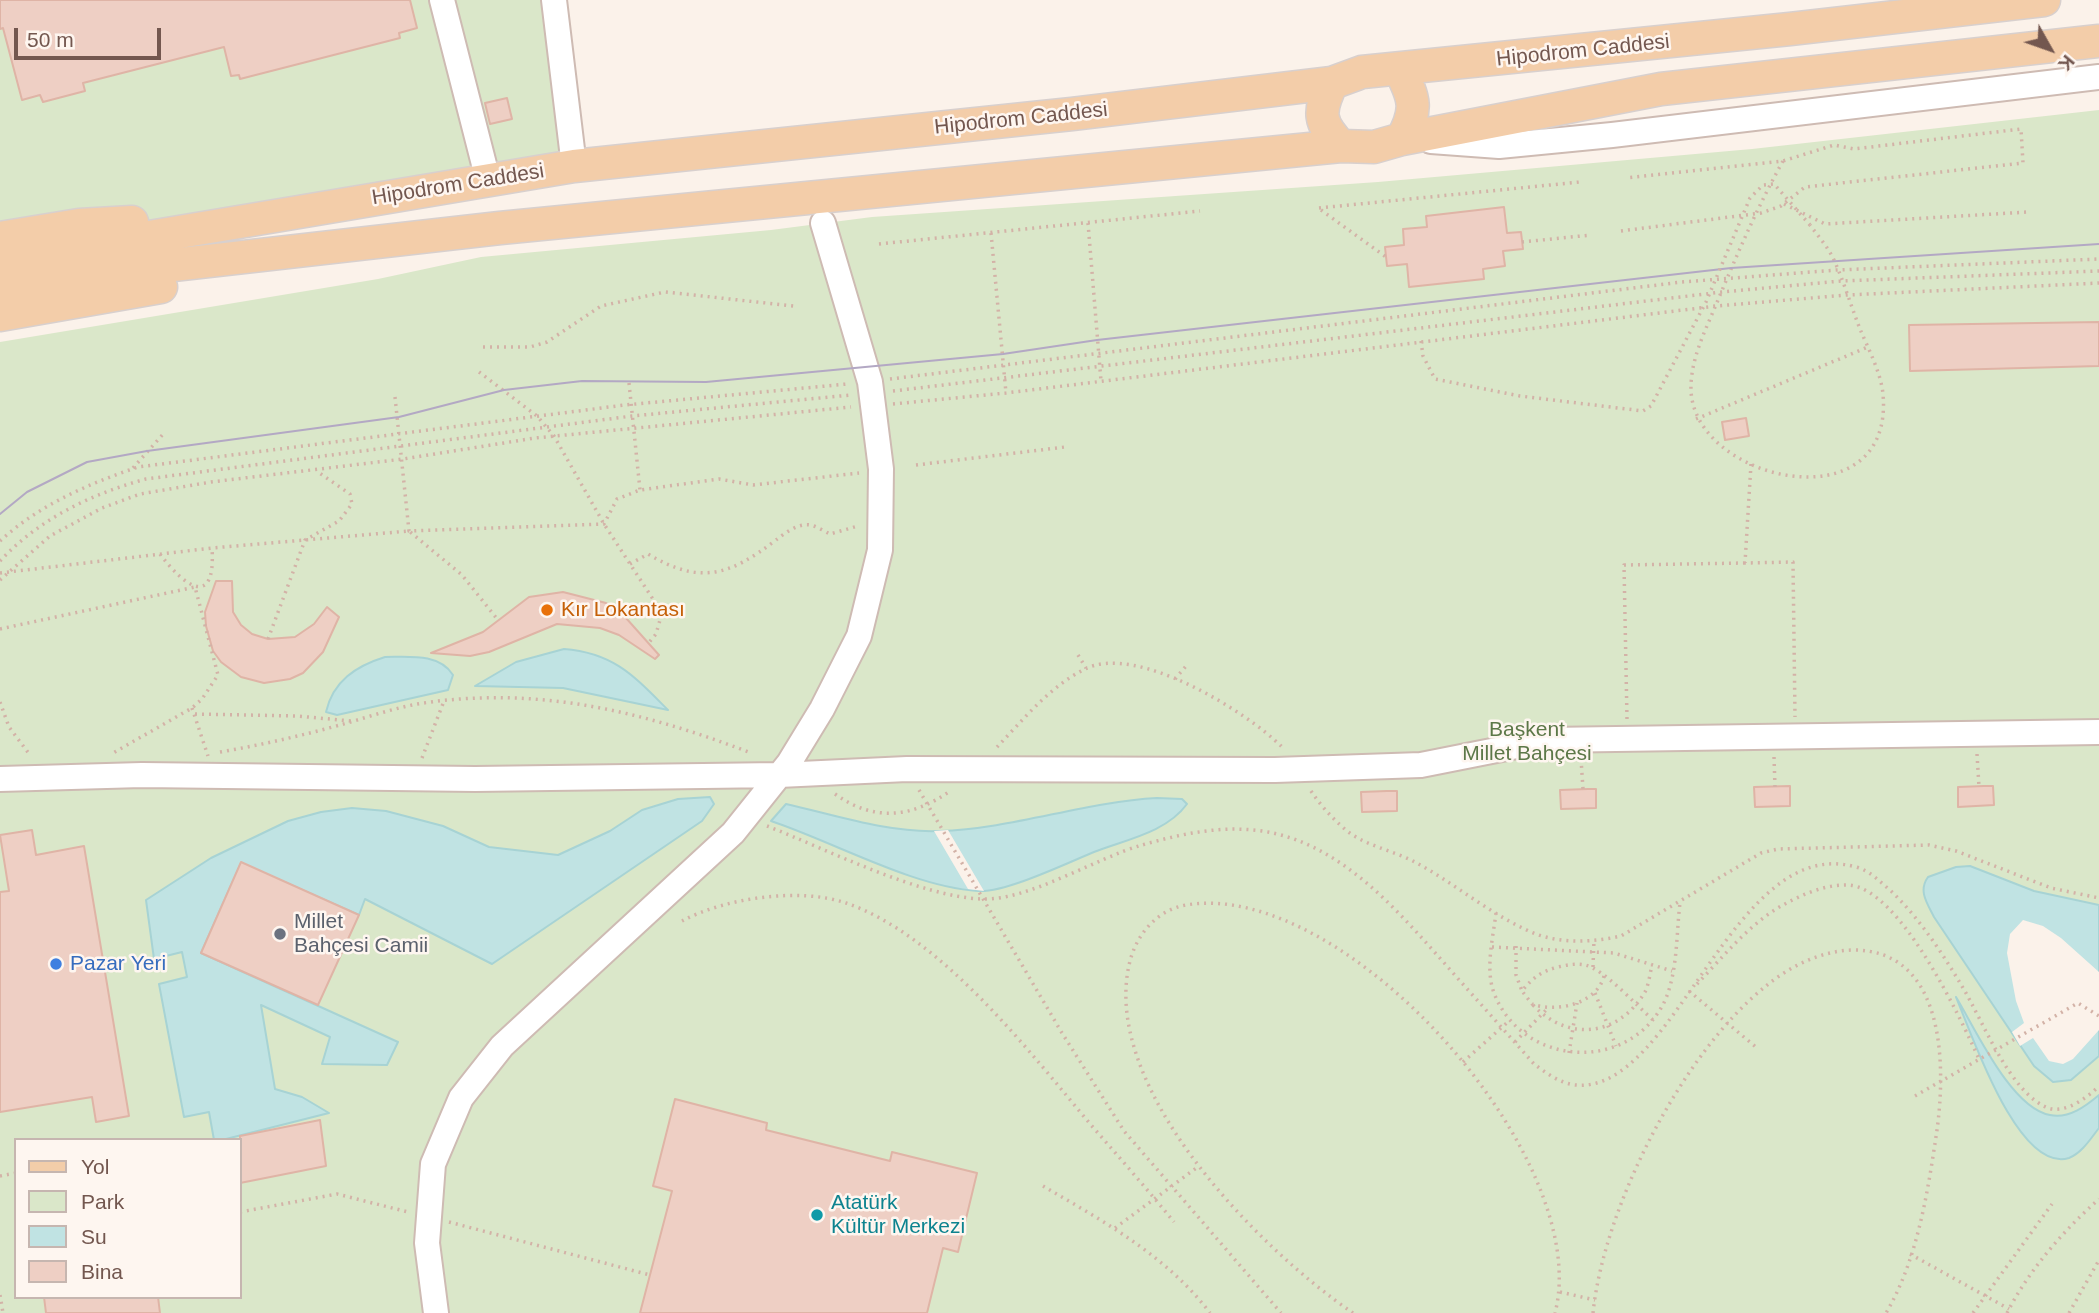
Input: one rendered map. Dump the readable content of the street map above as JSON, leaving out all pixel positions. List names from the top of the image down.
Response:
{
  "streets": {
    "main road": ["Hipodrom Caddesi"]
  },
  "parks": ["Başkent Millet Bahçesi"],
  "places": [
    "Kır Lokantası",
    "Millet Bahçesi Camii",
    "Pazar Yeri",
    "Atatürk Kültür Merkezi"
  ],
  "legend": [
    "Yol",
    "Park",
    "Su",
    "Bina"
  ],
  "scale_bar": "50 m",
  "north": "bottom right"
}
